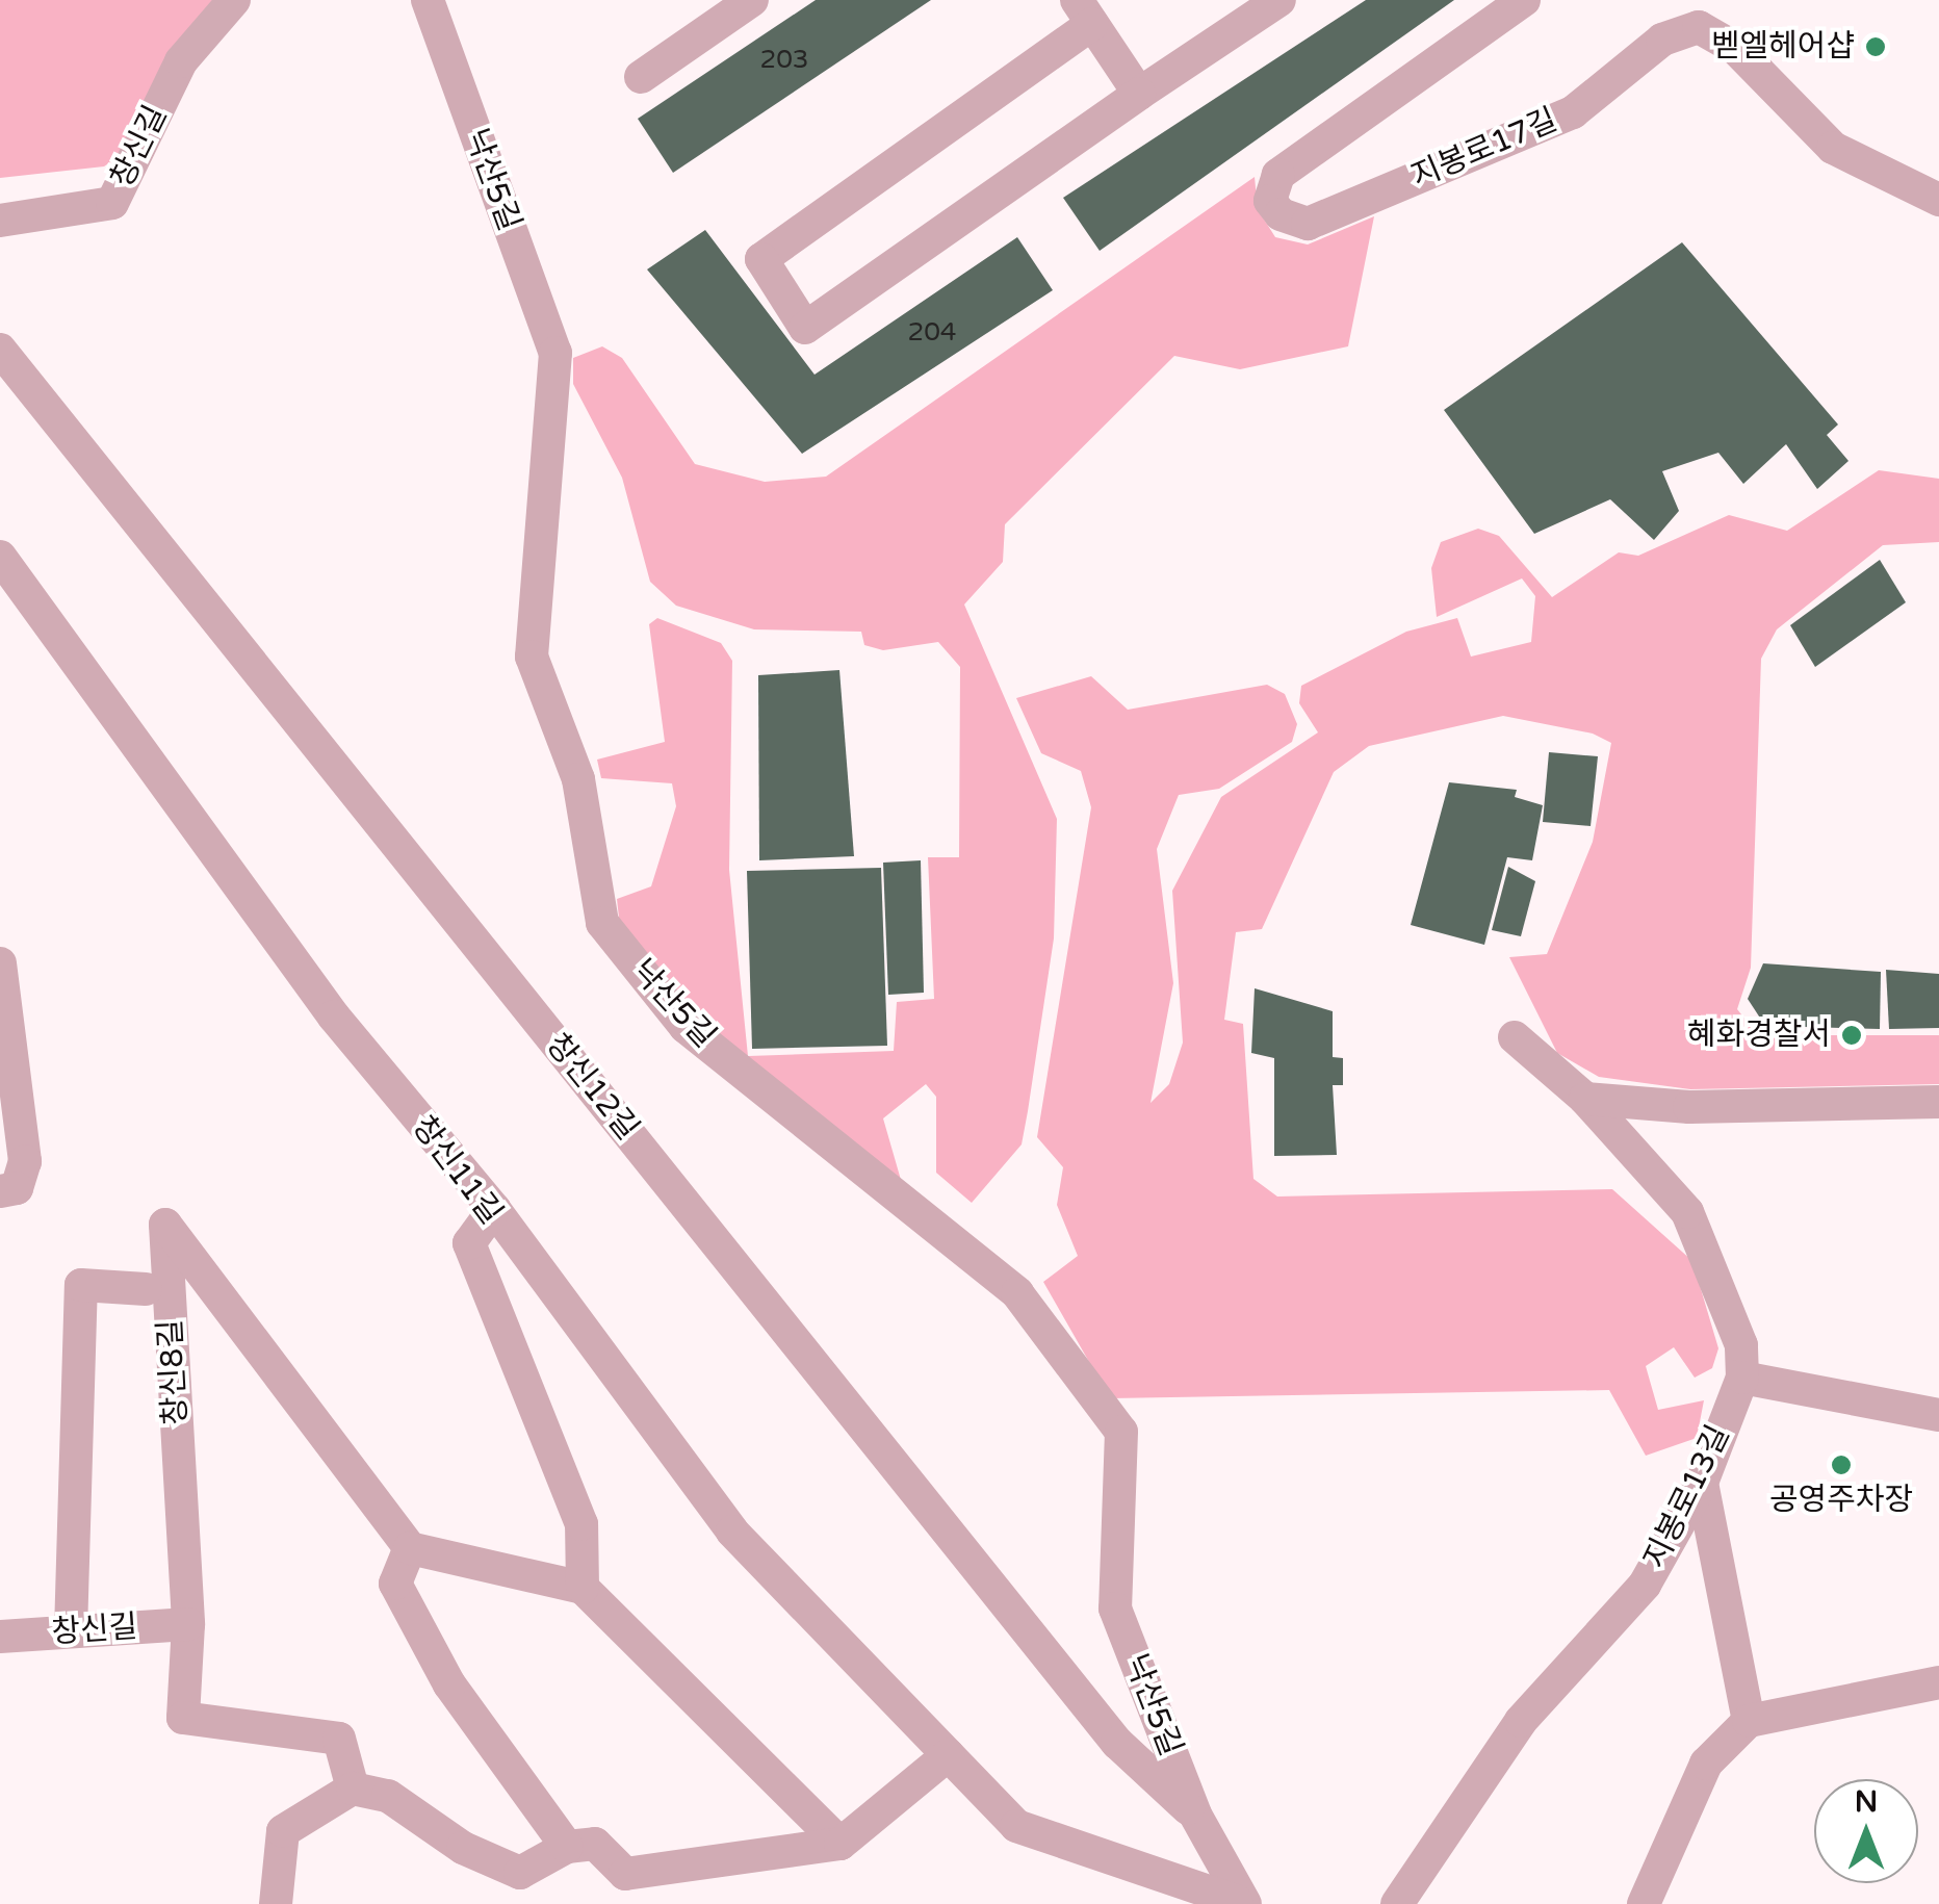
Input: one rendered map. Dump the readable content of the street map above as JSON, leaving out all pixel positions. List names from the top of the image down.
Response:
{
  "streets": {
    "street": [
      "창신길",
      "지봉로17길",
      "낙산5길",
      "창신12길",
      "창신11길",
      "창신8길",
      "지봉로13길"
    ]
  },
  "crossings": [
    ["창신길", "창신8길"],
    ["낙산5길", "창신12길"],
    ["낙산5길", "창신11길"]
  ],
  "places": ["벧엘헤어샵", "혜화경찰서", "공영주차장"],
  "house_numbers": ["203", "204"],
  "north": "top"
}
